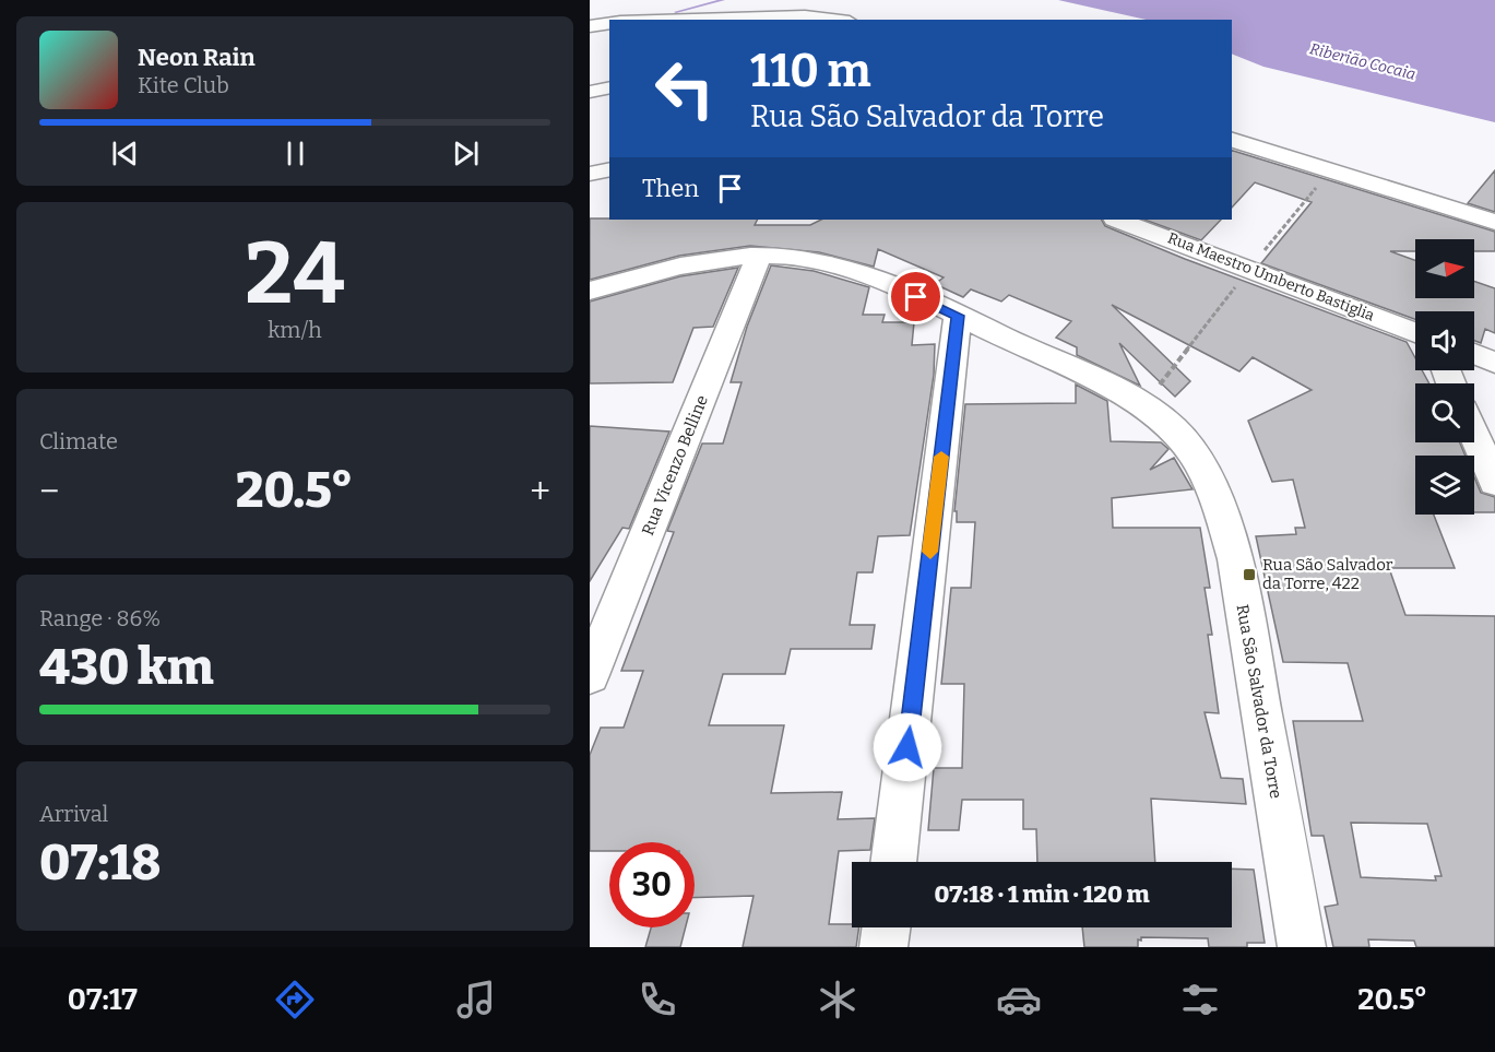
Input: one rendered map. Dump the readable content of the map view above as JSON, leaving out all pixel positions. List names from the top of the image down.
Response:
{
  "streets": {
    "street": ["Rua Maestro Umberto Bastiglia", "Rua Vicenzo Belline", "Rua São Salvador da Torre"]
  },
  "crossings": [
    ["Rua Vicenzo Belline", "Rua São Salvador da Torre"]
  ],
  "water": ["Riberião Cocaia"],
  "places": {
    "transit": ["Rua São Salvador da Torre, 422"]
  },
  "north": "right",
  "page": {
    "turn": ["110 m", "Rua São Salvador da Torre"],
    "song": ["Neon Rain", "Kite Club"],
    "then": "Then",
    "tile": [
      ["24", "km/h"],
      "Climate",
      ["Range · 86%", "430 km"],
      ["Arrival", "07:18"]
    ],
    "heat": ["−", "20.5°", "+"],
    "limit": "30",
    "trip": "07:18 · 1 min · 120 m",
    "tabs": ["07:17", "20.5°"]
  }
}
